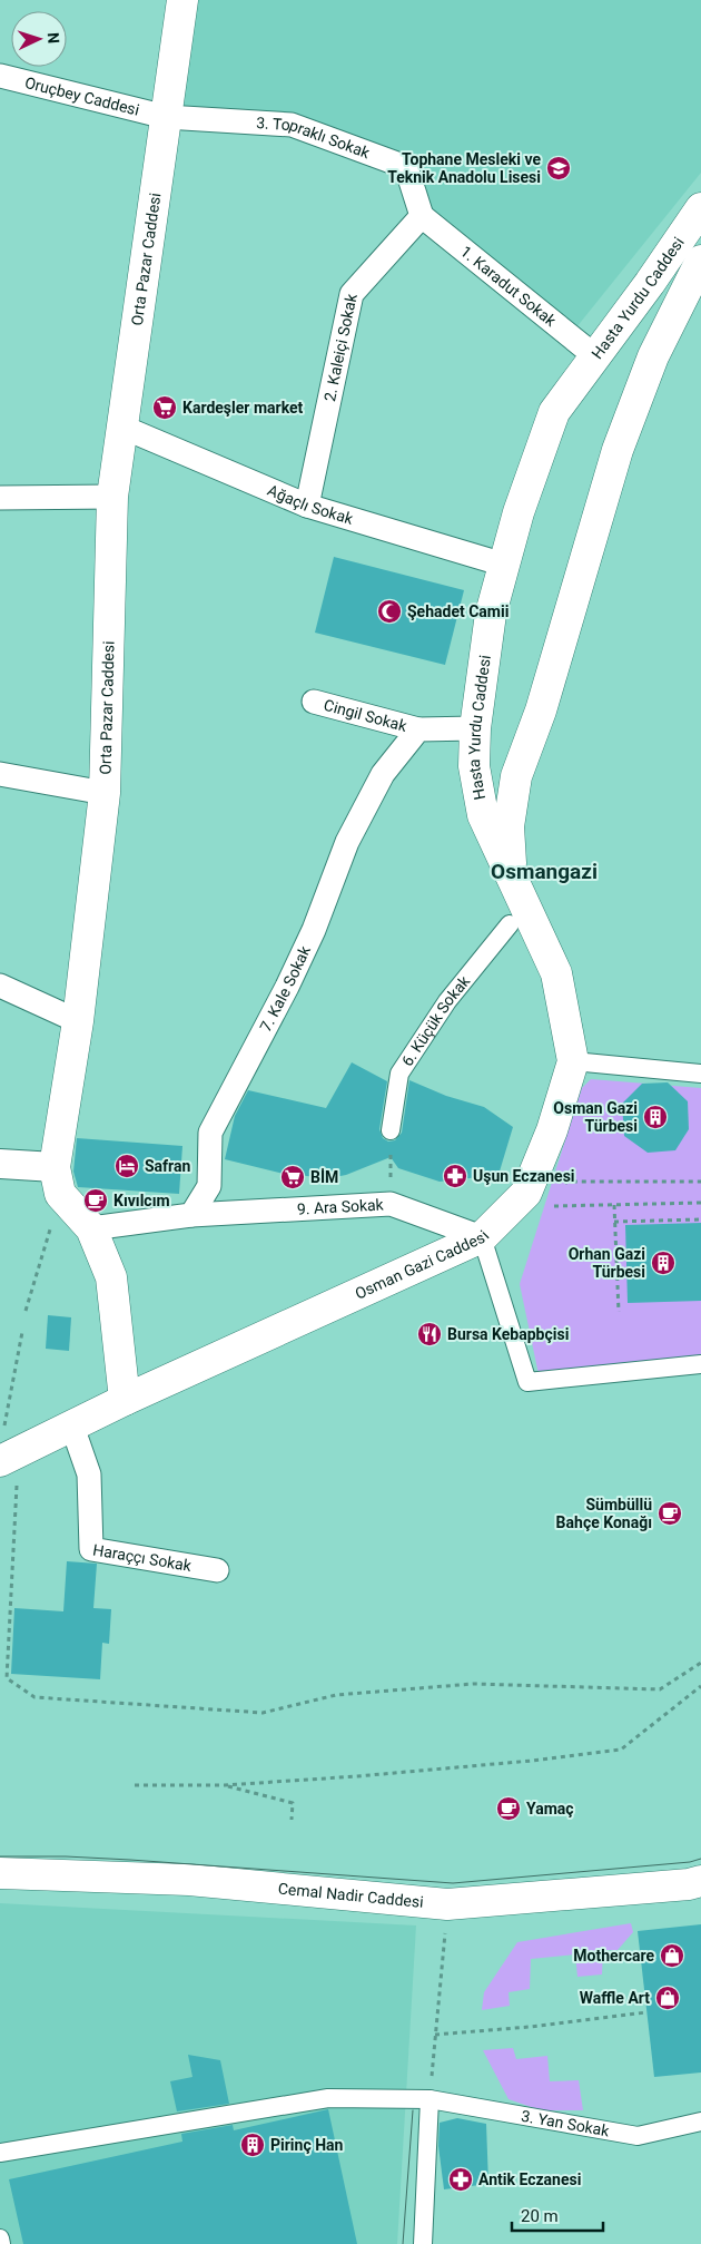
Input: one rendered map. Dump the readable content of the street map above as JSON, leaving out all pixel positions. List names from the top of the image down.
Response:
{
  "streets": {
    "main road": [
      "Orta Pazar Caddesi",
      "Hasta Yurdu Caddesi",
      "Osman Gazi Caddesi",
      "Cemal Nadir Caddesi"
    ],
    "street": [
      "Oruçbey Caddesi",
      "3. Topraklı Sokak",
      "1. Karadut Sokak",
      "2. Kaleiçi Sokak",
      "Ağaçlı Sokak",
      "Cingil Sokak",
      "7. Kale Sokak",
      "6. Küçük Sokak",
      "9. Ara Sokak",
      "Haraççı Sokak",
      "3. Yan Sokak"
    ]
  },
  "crossings": [
    ["Oruçbey Caddesi", "3. Topraklı Sokak"],
    ["Oruçbey Caddesi", "Orta Pazar Caddesi"],
    ["3. Topraklı Sokak", "Orta Pazar Caddesi"],
    ["3. Topraklı Sokak", "1. Karadut Sokak"],
    ["3. Topraklı Sokak", "2. Kaleiçi Sokak"],
    ["Orta Pazar Caddesi", "Ağaçlı Sokak"],
    ["1. Karadut Sokak", "Hasta Yurdu Caddesi"],
    ["1. Karadut Sokak", "2. Kaleiçi Sokak"],
    ["Hasta Yurdu Caddesi", "Ağaçlı Sokak"],
    ["Hasta Yurdu Caddesi", "Osman Gazi Caddesi"],
    ["2. Kaleiçi Sokak", "Ağaçlı Sokak"],
    ["Cingil Sokak", "7. Kale Sokak"],
    ["7. Kale Sokak", "9. Ara Sokak"],
    ["9. Ara Sokak", "Osman Gazi Caddesi"],
    ["Osman Gazi Caddesi", "Haraççı Sokak"]
  ],
  "districts": ["Osmangazi"],
  "places": {
    "school or university": ["Tophane Mesleki ve Teknik Anadolu Lisesi"],
    "supermarket": ["Kardeşler market", "BİM"],
    "mosque": ["Şehadet Camii"],
    "building": ["Osman Gazi Türbesi", "Orhan Gazi Türbesi", "Pirinç Han"],
    "hotel": ["Safran"],
    "pharmacy": ["Uşun Eczanesi", "Antik Eczanesi"],
    "cafe": ["Kıvılcım", "Sümbüllü Bahçe Konağı", "Yamaç"],
    "restaurant": ["Bursa Kebapbçisi"],
    "shop": ["Mothercare", "Waffle Art"]
  },
  "scale_bar": "20 m",
  "north": "right"
}
